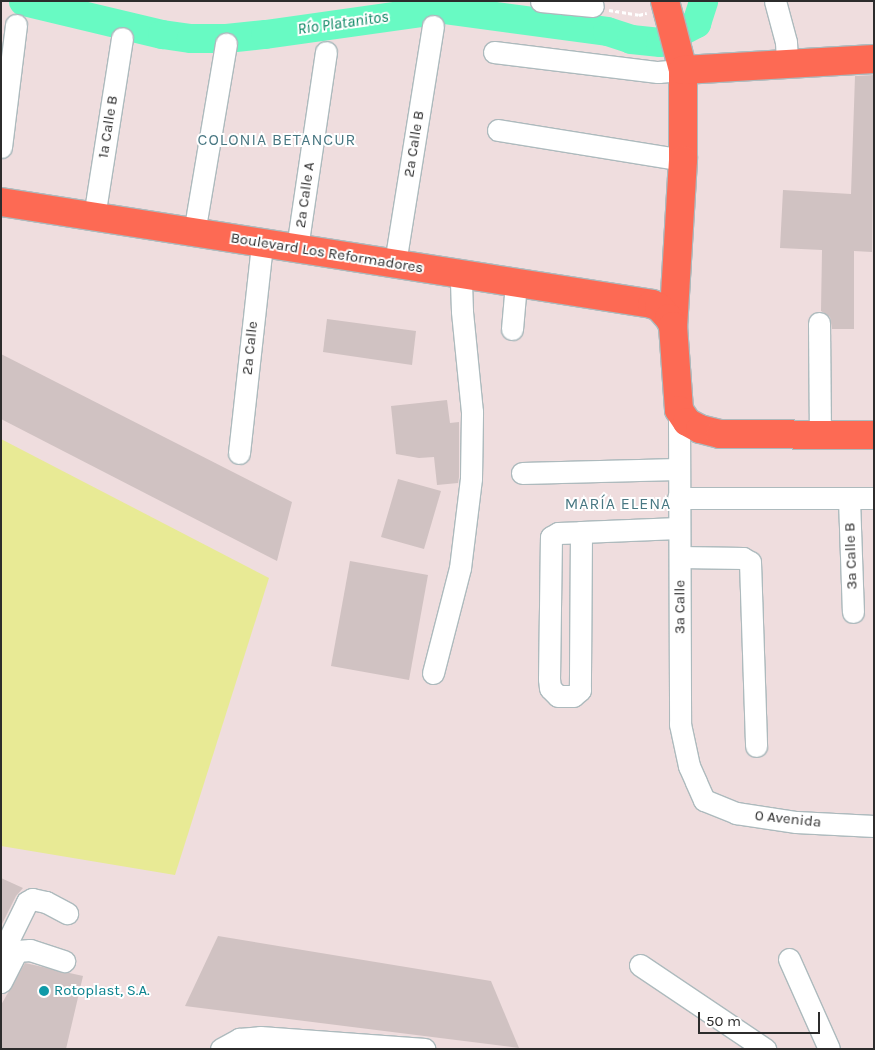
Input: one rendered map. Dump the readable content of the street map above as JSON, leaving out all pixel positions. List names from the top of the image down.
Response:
{
  "streets": {
    "main road": ["Boulevard Los Reformadores"],
    "street": [
      "1a Calle B",
      "2a Calle B",
      "2a Calle A",
      "2a Calle",
      "3a Calle B",
      "3a Calle",
      "0 Avenida"
    ]
  },
  "crossings": [
    ["1a Calle B", "Boulevard Los Reformadores"],
    ["2a Calle B", "Boulevard Los Reformadores"],
    ["2a Calle A", "Boulevard Los Reformadores"],
    ["Boulevard Los Reformadores", "2a Calle"],
    ["3a Calle", "0 Avenida"]
  ],
  "districts": ["COLONIA BETANCUR", "MARÍA ELENA"],
  "water": ["Río Platanitos"],
  "places": ["Rotoplast, S.A."],
  "scale_bar": "50 m"
}
